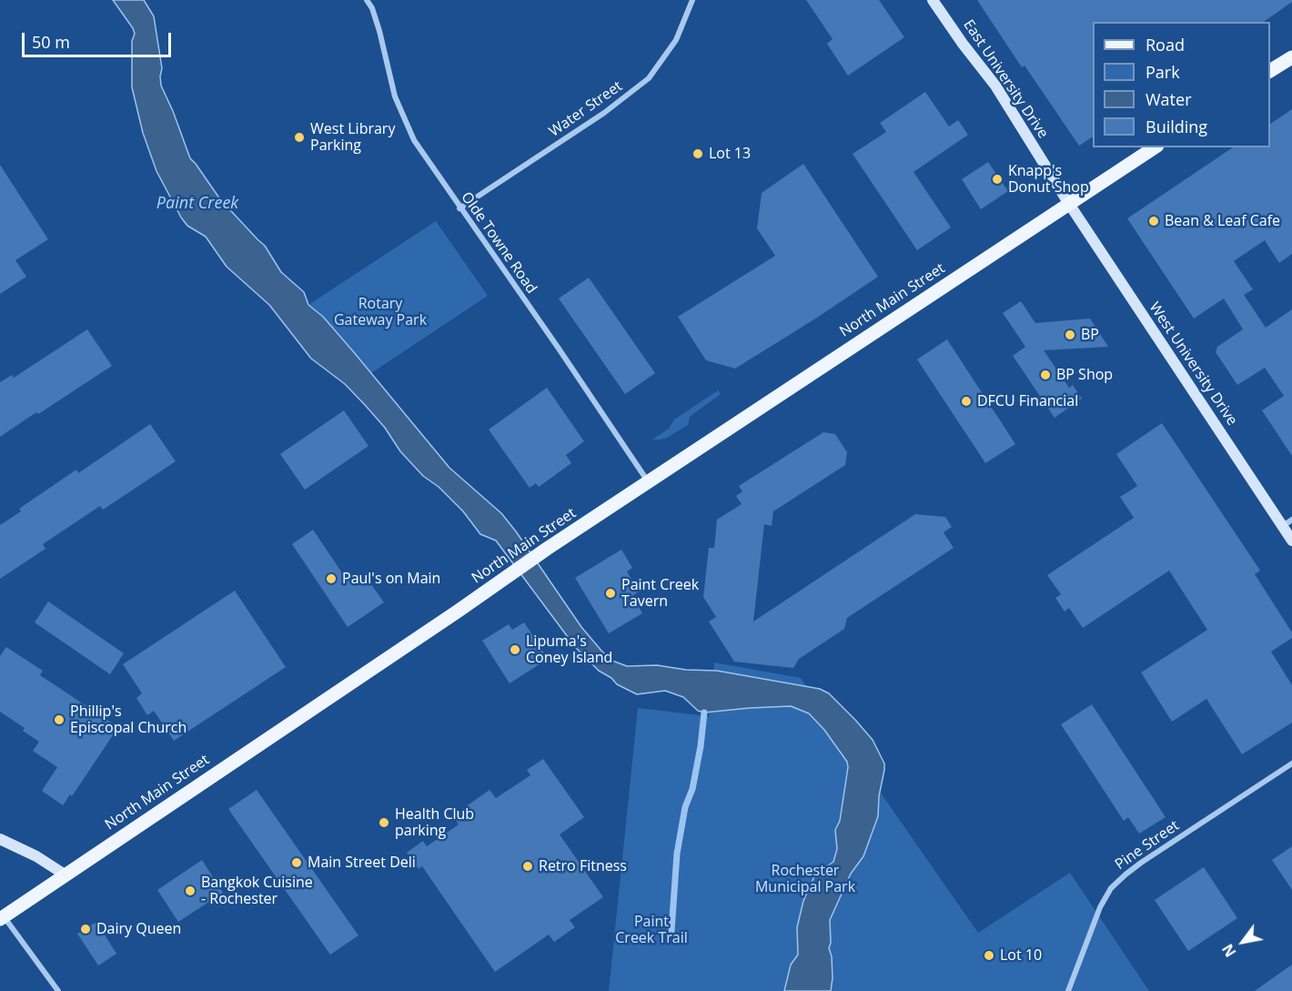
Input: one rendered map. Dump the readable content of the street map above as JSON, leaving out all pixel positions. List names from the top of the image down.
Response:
{
  "streets": {
    "main road": ["East University Drive", "North Main Street", "West University Drive"],
    "street": ["Water Street", "Olde Towne Road", "Pine Street"]
  },
  "crossings": [
    ["East University Drive", "North Main Street"],
    ["East University Drive", "West University Drive"],
    ["Water Street", "Olde Towne Road"],
    ["Olde Towne Road", "North Main Street"],
    ["North Main Street", "West University Drive"]
  ],
  "water": ["Paint Creek"],
  "parks": ["Rotary Gateway Park", "Rochester Municipal Park", "Paint Creek Trail"],
  "places": [
    "West Library Parking",
    "Lot 13",
    "Knapp's Donut Shop",
    "Bean & Leaf Cafe",
    "BP",
    "BP Shop",
    "DFCU Financial",
    "Paul's on Main",
    "Paint Creek Tavern",
    "Lipuma's Coney Island",
    "Phillip's Episcopal Church",
    "Health Club parking",
    "Main Street Deli",
    "Retro Fitness",
    "Bangkok Cuisine - Rochester",
    "Dairy Queen",
    "Lot 10"
  ],
  "legend": [
    "Road",
    "Park",
    "Water",
    "Building"
  ],
  "scale_bar": "50 m",
  "north": "bottom left"
}
